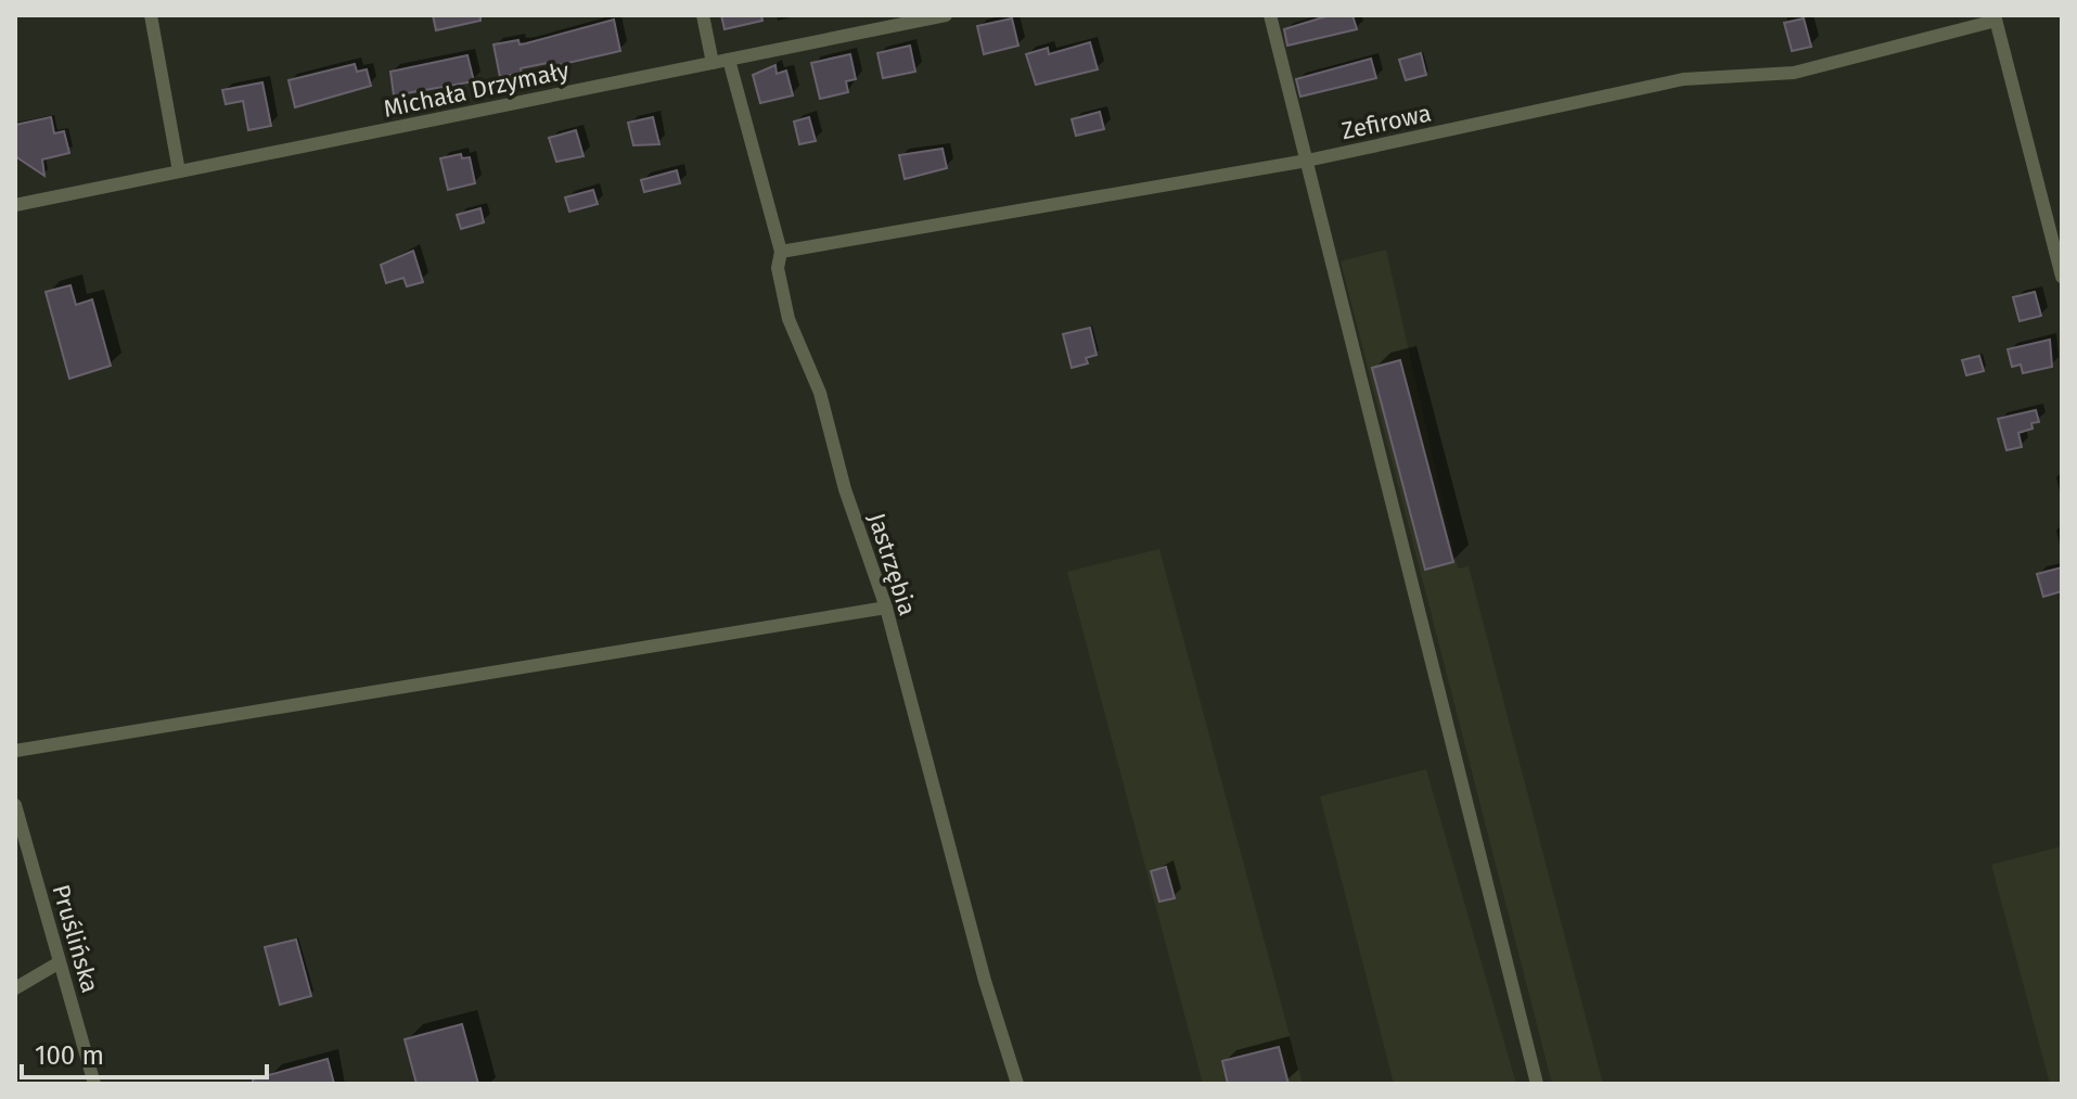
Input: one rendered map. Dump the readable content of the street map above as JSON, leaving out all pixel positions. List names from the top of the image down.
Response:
{
  "streets": {
    "street": [
      "Michała Drzymały",
      "Zefirowa",
      "Jastrzębia",
      "Pruślińska"
    ]
  },
  "crossings": [
    ["Michała Drzymały", "Jastrzębia"],
    ["Zefirowa", "Jastrzębia"]
  ],
  "scale_bar": "100 m"
}
